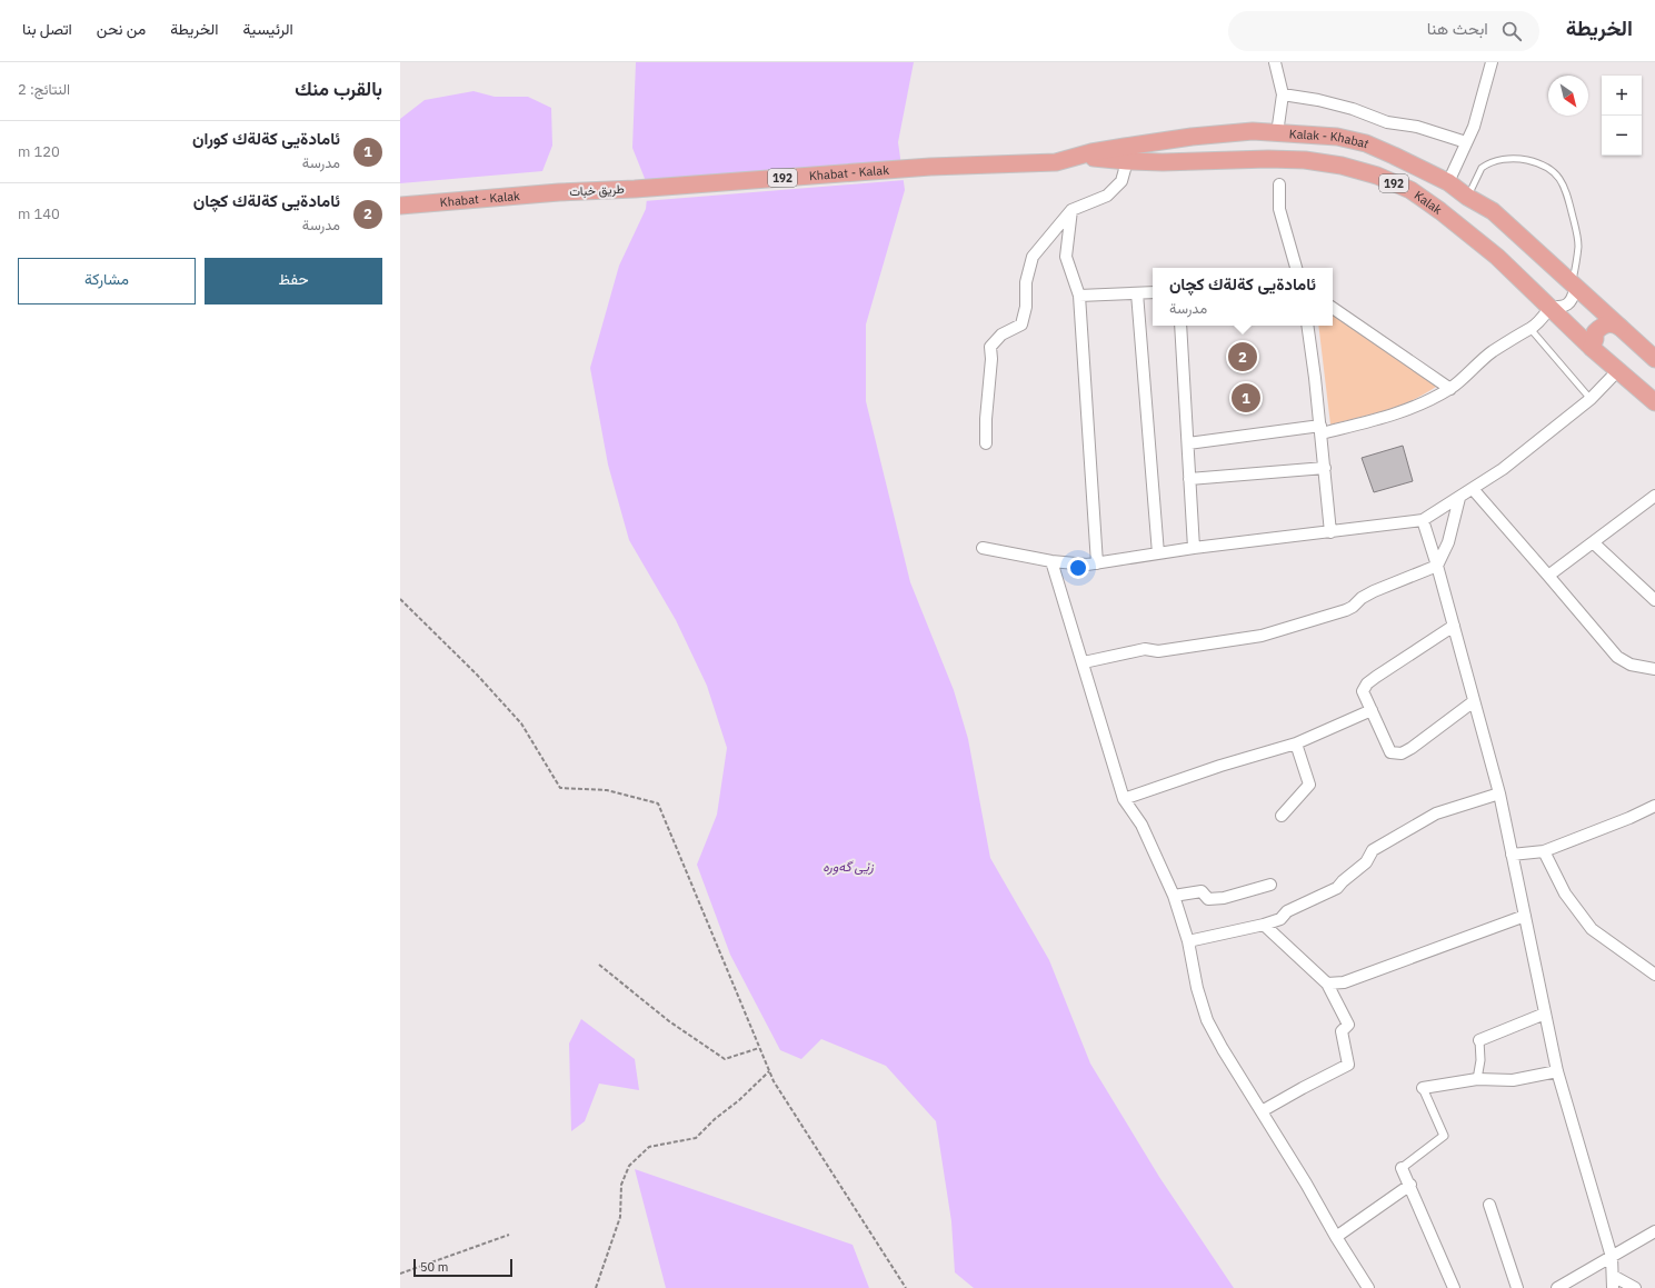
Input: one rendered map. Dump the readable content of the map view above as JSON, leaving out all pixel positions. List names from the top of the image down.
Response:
{
  "streets": {
    "main road": [
      "Kalak - Khabat",
      "Khabat - Kalak",
      "192",
      "طريق خبات",
      "Kalak"
    ]
  },
  "crossings": [
    ["Kalak - Khabat", "Khabat - Kalak"],
    ["Kalak - Khabat", "Kalak"],
    ["Khabat - Kalak", "طريق خبات"]
  ],
  "water": ["زێی گەورە"],
  "scale_bar": "50 m",
  "north": "bottom right",
  "page": {
    "header": "الخريطة",
    "search": "ابحث هنا",
    "nav": [
      "الرئيسية",
      "الخريطة",
      "من نحن",
      "اتصل بنا"
    ],
    "heading": ["بالقرب منك", "النتائج: 2"],
    "map_buttons": ["+", "−"],
    "list": [
      {
        "mark": "1",
        "name": "ئامادةيى كةلةك كوران",
        "note": "مدرسة",
        "value": "120 m"
      },
      {
        "mark": "2",
        "name": "ئامادةيى كةلةك كچان",
        "note": "مدرسة",
        "value": "140 m"
      }
    ],
    "buttons": ["حفظ", "مشاركة"],
    "popup": ["ئامادةيى كةلةك كچان", "مدرسة"],
    "pins": ["2", "1"],
    "scale": "50 m"
  }
}
